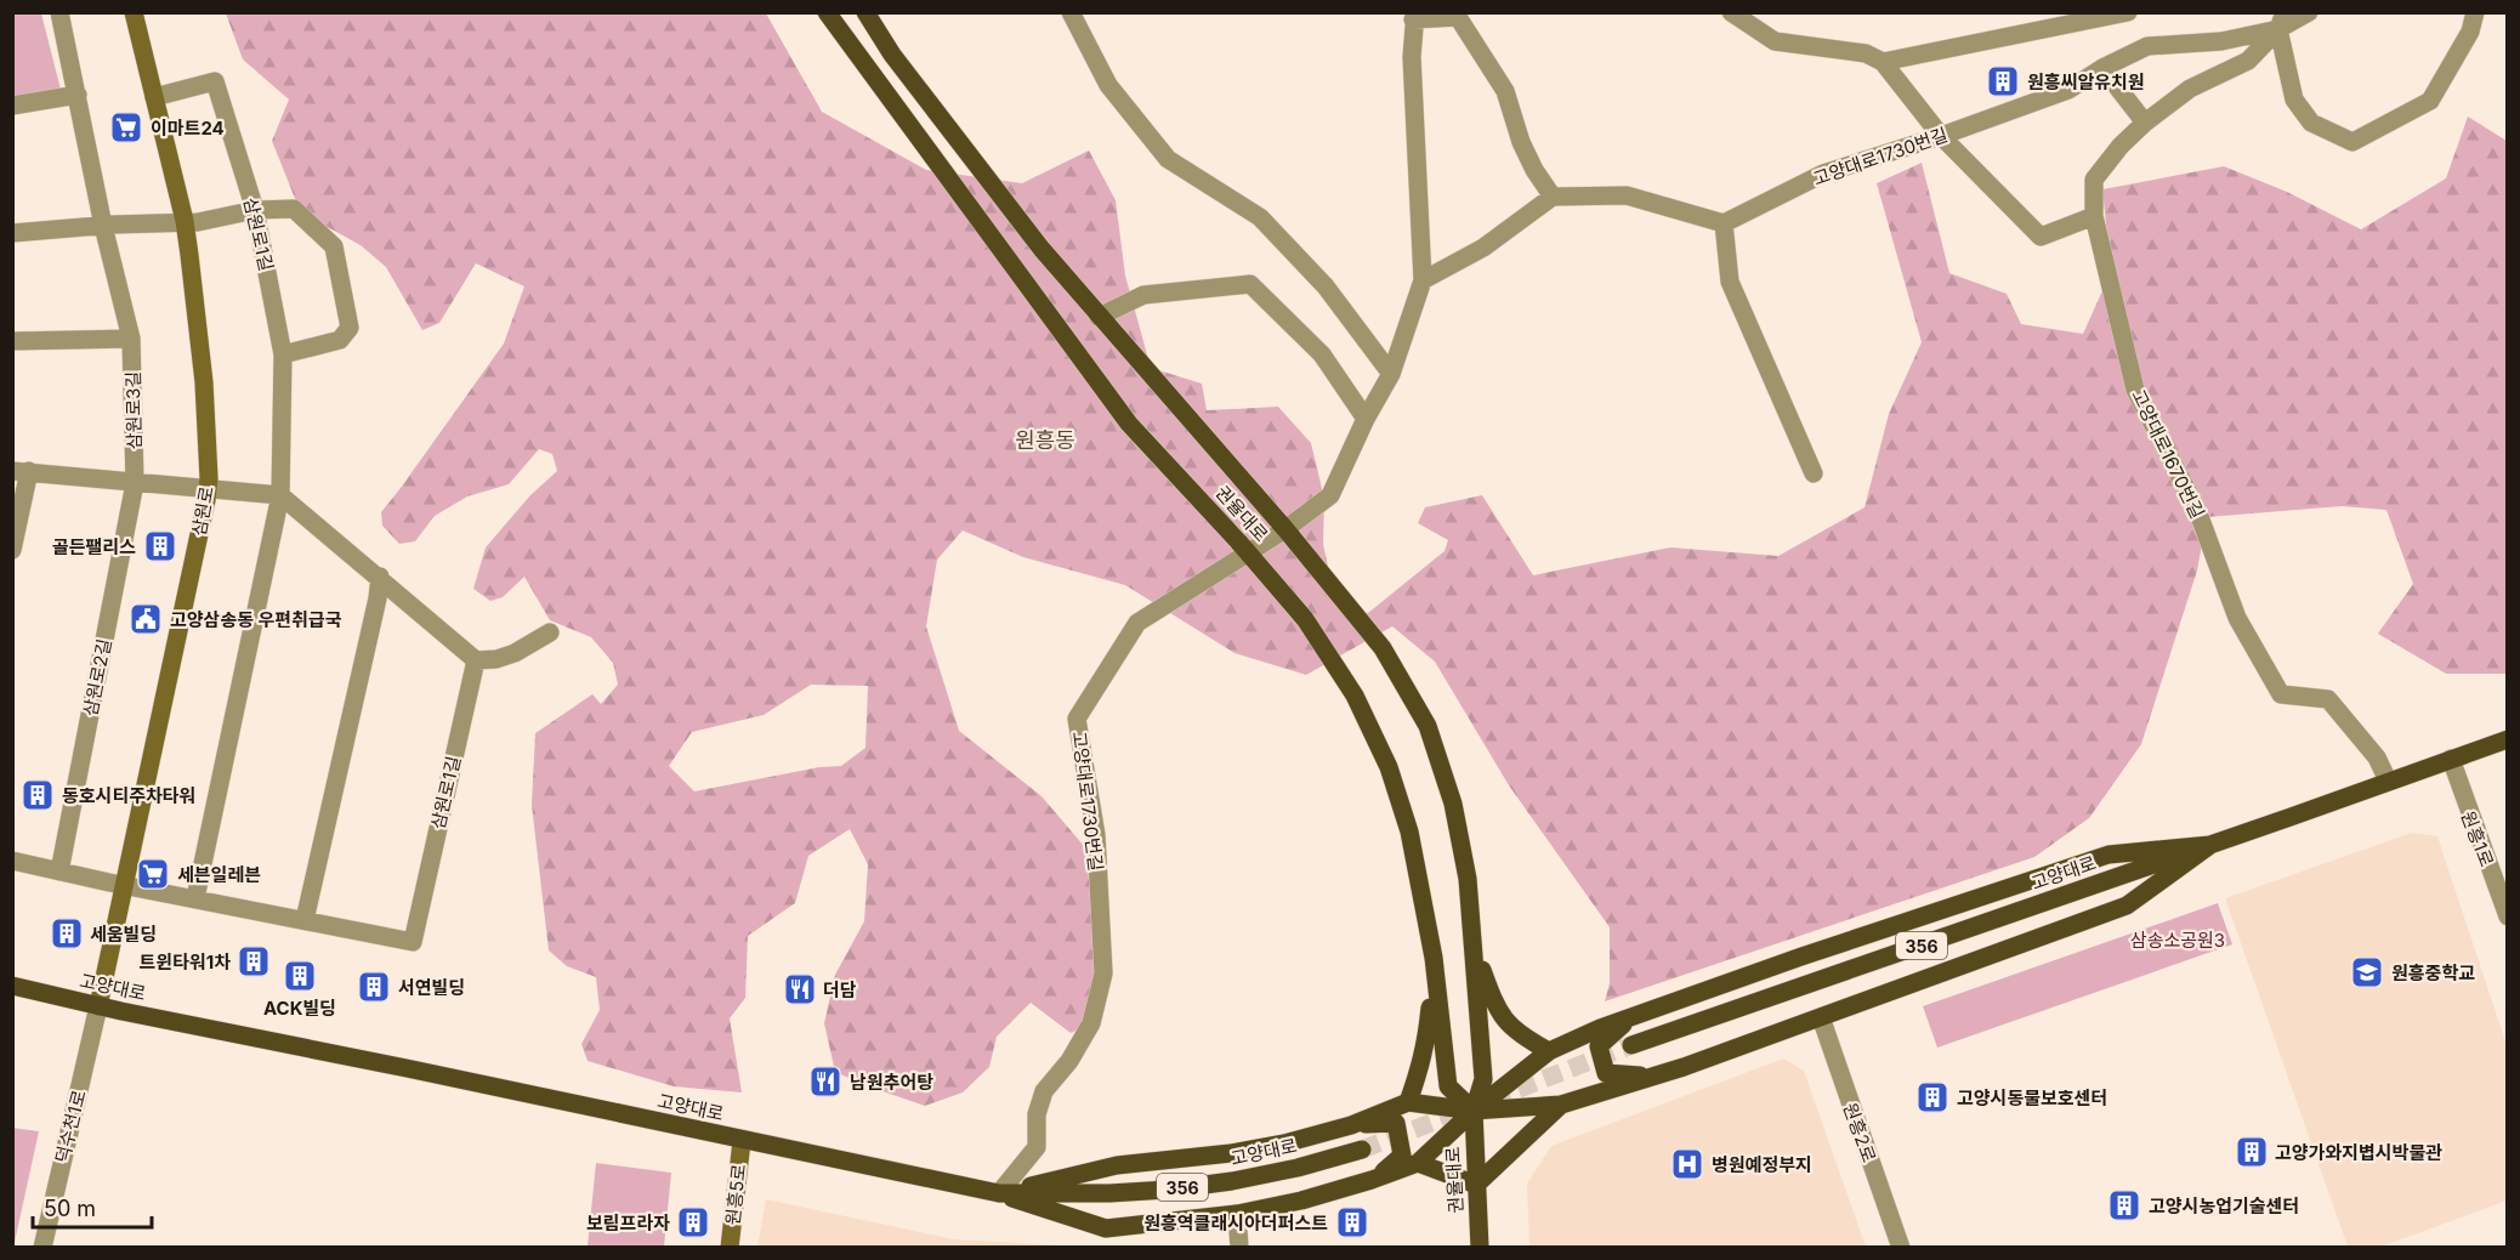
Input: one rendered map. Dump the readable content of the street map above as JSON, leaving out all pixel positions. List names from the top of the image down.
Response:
{
  "streets": {
    "main road": [
      "삼원로",
      "권율대로",
      "고양대로",
      "356",
      "원흥5로"
    ],
    "street": [
      "고양대로1730번길",
      "삼원로1길",
      "삼원로3길",
      "고양대로1670번길",
      "삼원로2길",
      "원흥1로",
      "덕수천1로",
      "원흥2로"
    ]
  },
  "crossings": [
    ["고양대로1730번길", "고양대로1670번길"],
    ["고양대로1730번길", "권율대로"],
    ["고양대로1730번길", "고양대로"],
    ["삼원로1길", "삼원로"],
    ["삼원로3길", "삼원로2길"],
    ["고양대로1670번길", "고양대로"],
    ["삼원로", "고양대로"],
    ["삼원로", "덕수천1로"],
    ["원흥1로", "고양대로"],
    ["고양대로", "덕수천1로"],
    ["고양대로", "원흥5로"]
  ],
  "districts": ["원흥동"],
  "parks": ["삼송소공원3"],
  "places": {
    "building": [
      "원흥씨알유치원",
      "골든팰리스",
      "동호시티주차타워",
      "세움빌딩",
      "트윈타워1차",
      "ACK빌딩",
      "서연빌딩",
      "고양시동물보호센터",
      "고양가와지볍시박물관",
      "고양시농업기술센터",
      "보림프라자",
      "원흥역클래시아더퍼스트"
    ],
    "supermarket": ["이마트24", "세븐일레븐"],
    "public building": ["고양삼송동 우편취급국"],
    "school or university": ["원흥중학교"],
    "restaurant": ["더담", "남원추어탕"],
    "hospital": ["병원예정부지"]
  },
  "scale_bar": "50 m"
}
